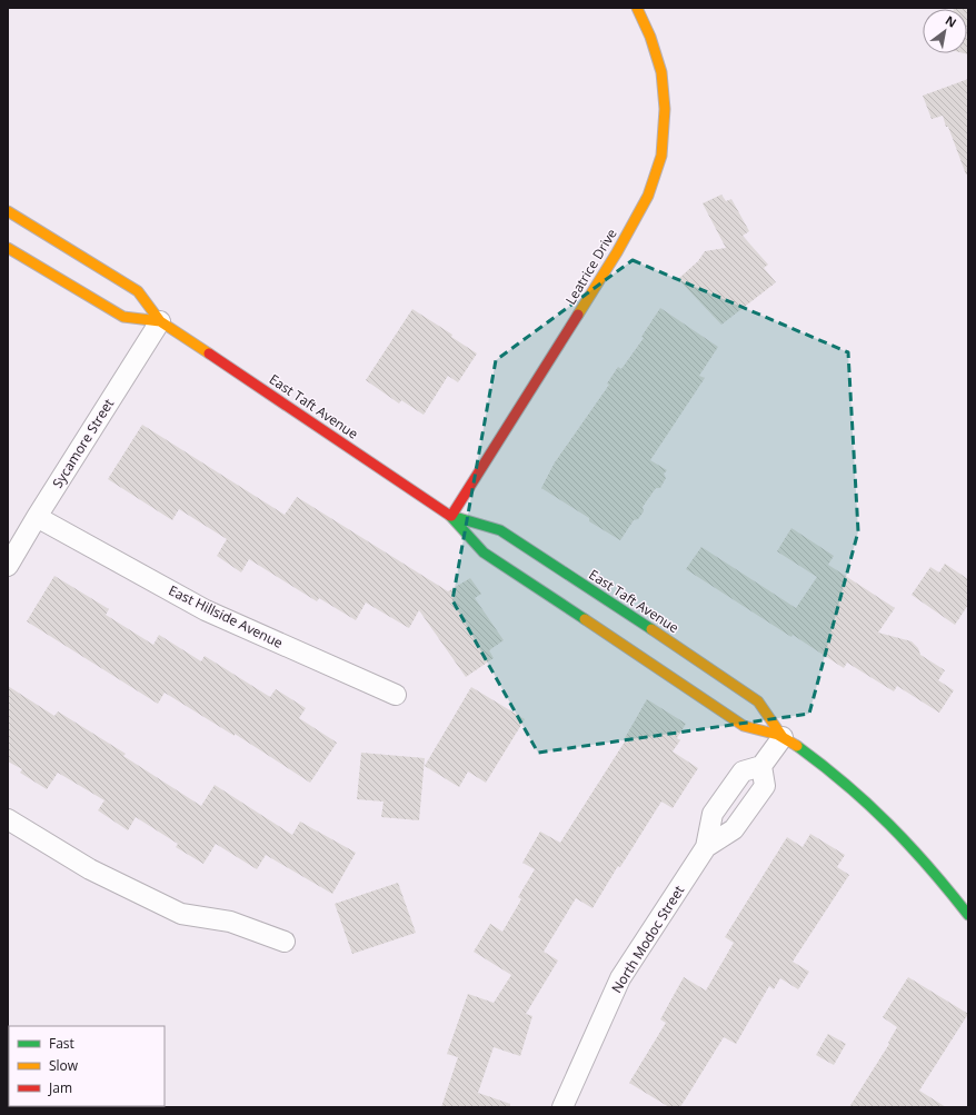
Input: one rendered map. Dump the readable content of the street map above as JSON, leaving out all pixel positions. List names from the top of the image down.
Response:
{
  "streets": {
    "street": [
      "Leatrice Drive",
      "East Taft Avenue",
      "Sycamore Street",
      "East Hillside Avenue",
      "North Modoc Street"
    ]
  },
  "crossings": [
    ["Leatrice Drive", "East Taft Avenue"],
    ["East Taft Avenue", "Sycamore Street"],
    ["Sycamore Street", "East Hillside Avenue"]
  ],
  "legend": ["Fast", "Slow", "Jam"],
  "north": "top right"
}
